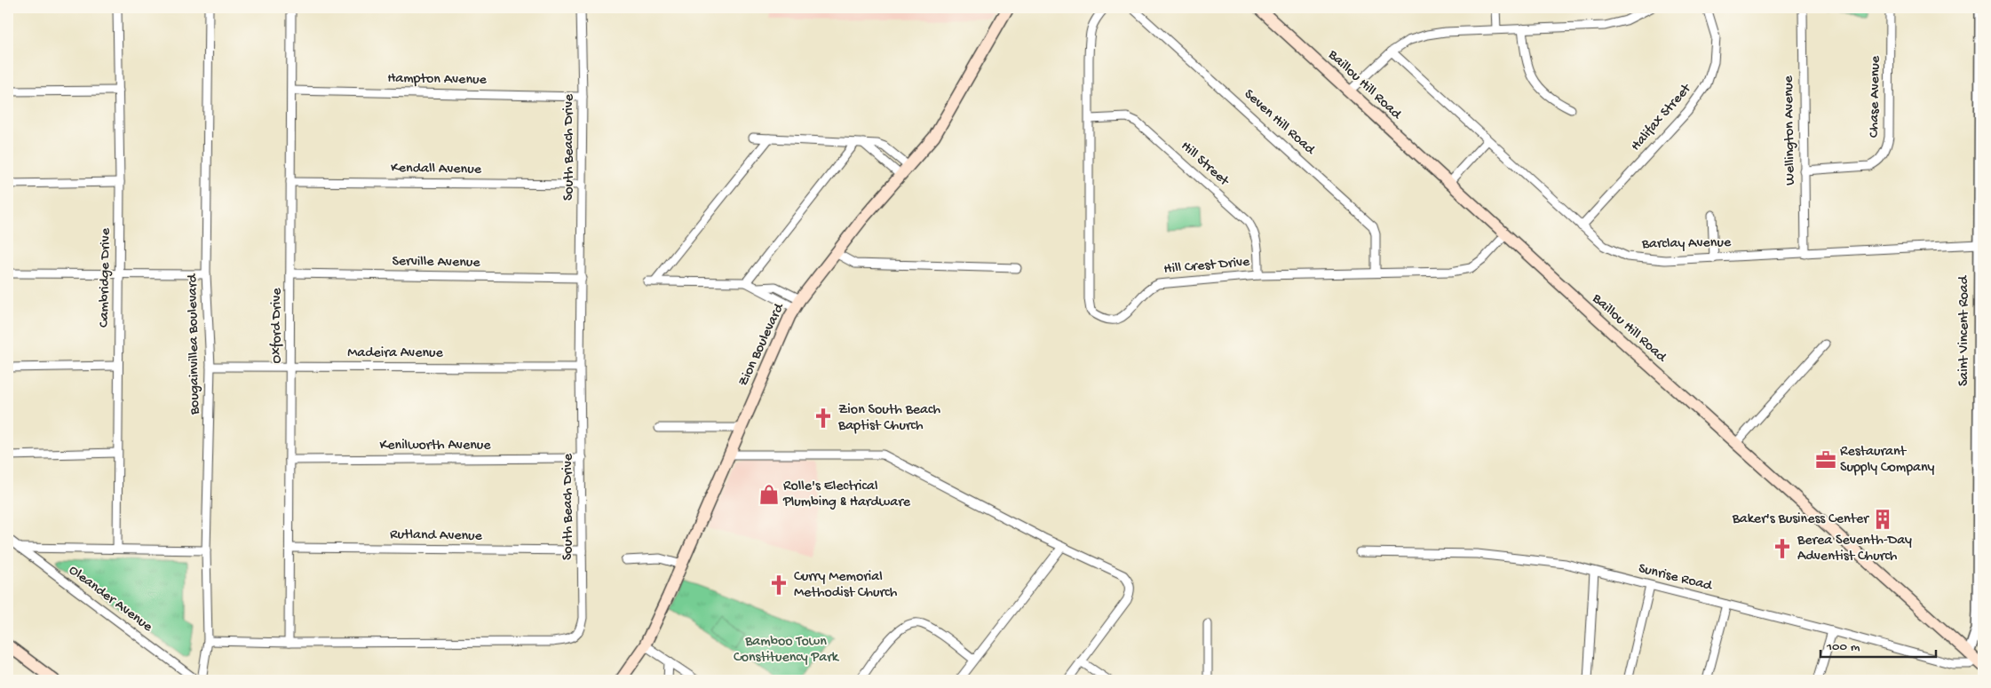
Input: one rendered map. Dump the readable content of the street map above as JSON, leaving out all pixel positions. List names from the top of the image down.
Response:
{
  "streets": {
    "main road": ["Baillou Hill Road", "Zion Boulevard"],
    "street": [
      "Hampton Avenue",
      "Chase Avenue",
      "Halifax Street",
      "Seven Hill Road",
      "Wellington Avenue",
      "South Beach Drive",
      "Hill Street",
      "Kendall Avenue",
      "Barclay Avenue",
      "Serville Avenue",
      "Hill Crest Drive",
      "Cambridge Drive",
      "Oxford Drive",
      "Saint Vincent Road",
      "Bougainvillea Boulevard",
      "Madeira Avenue",
      "Kenilworth Avenue",
      "Rutland Avenue",
      "Sunrise Road",
      "Oleander Avenue"
    ]
  },
  "crossings": [
    ["Hampton Avenue", "South Beach Drive"],
    ["Hampton Avenue", "Oxford Drive"],
    ["Baillou Hill Road", "Hill Crest Drive"],
    ["Baillou Hill Road", "Saint Vincent Road"],
    ["Baillou Hill Road", "Sunrise Road"],
    ["Chase Avenue", "Wellington Avenue"],
    ["Halifax Street", "Barclay Avenue"],
    ["Seven Hill Road", "Hill Crest Drive"],
    ["Wellington Avenue", "Barclay Avenue"],
    ["South Beach Drive", "Kendall Avenue"],
    ["South Beach Drive", "Serville Avenue"],
    ["South Beach Drive", "Oxford Drive"],
    ["South Beach Drive", "Bougainvillea Boulevard"],
    ["South Beach Drive", "Madeira Avenue"],
    ["South Beach Drive", "Kenilworth Avenue"],
    ["South Beach Drive", "Rutland Avenue"],
    ["Hill Street", "Hill Crest Drive"],
    ["Kendall Avenue", "Oxford Drive"],
    ["Barclay Avenue", "Saint Vincent Road"],
    ["Serville Avenue", "Oxford Drive"],
    ["Oxford Drive", "Madeira Avenue"],
    ["Oxford Drive", "Kenilworth Avenue"],
    ["Oxford Drive", "Rutland Avenue"],
    ["Saint Vincent Road", "Sunrise Road"],
    ["Bougainvillea Boulevard", "Madeira Avenue"]
  ],
  "parks": ["Bamboo Town Constituency Park"],
  "places": {
    "church": ["Zion South Beach Baptist Church", "Berea Seventh-Day Adventist Church", "Curry Memorial Methodist Church"],
    "office": ["Restaurant Supply Company"],
    "shop": ["Rolle's Electrical Plumbing & Hardware"],
    "building": ["Baker's Business Center"]
  },
  "scale_bar": "100 m"
}
